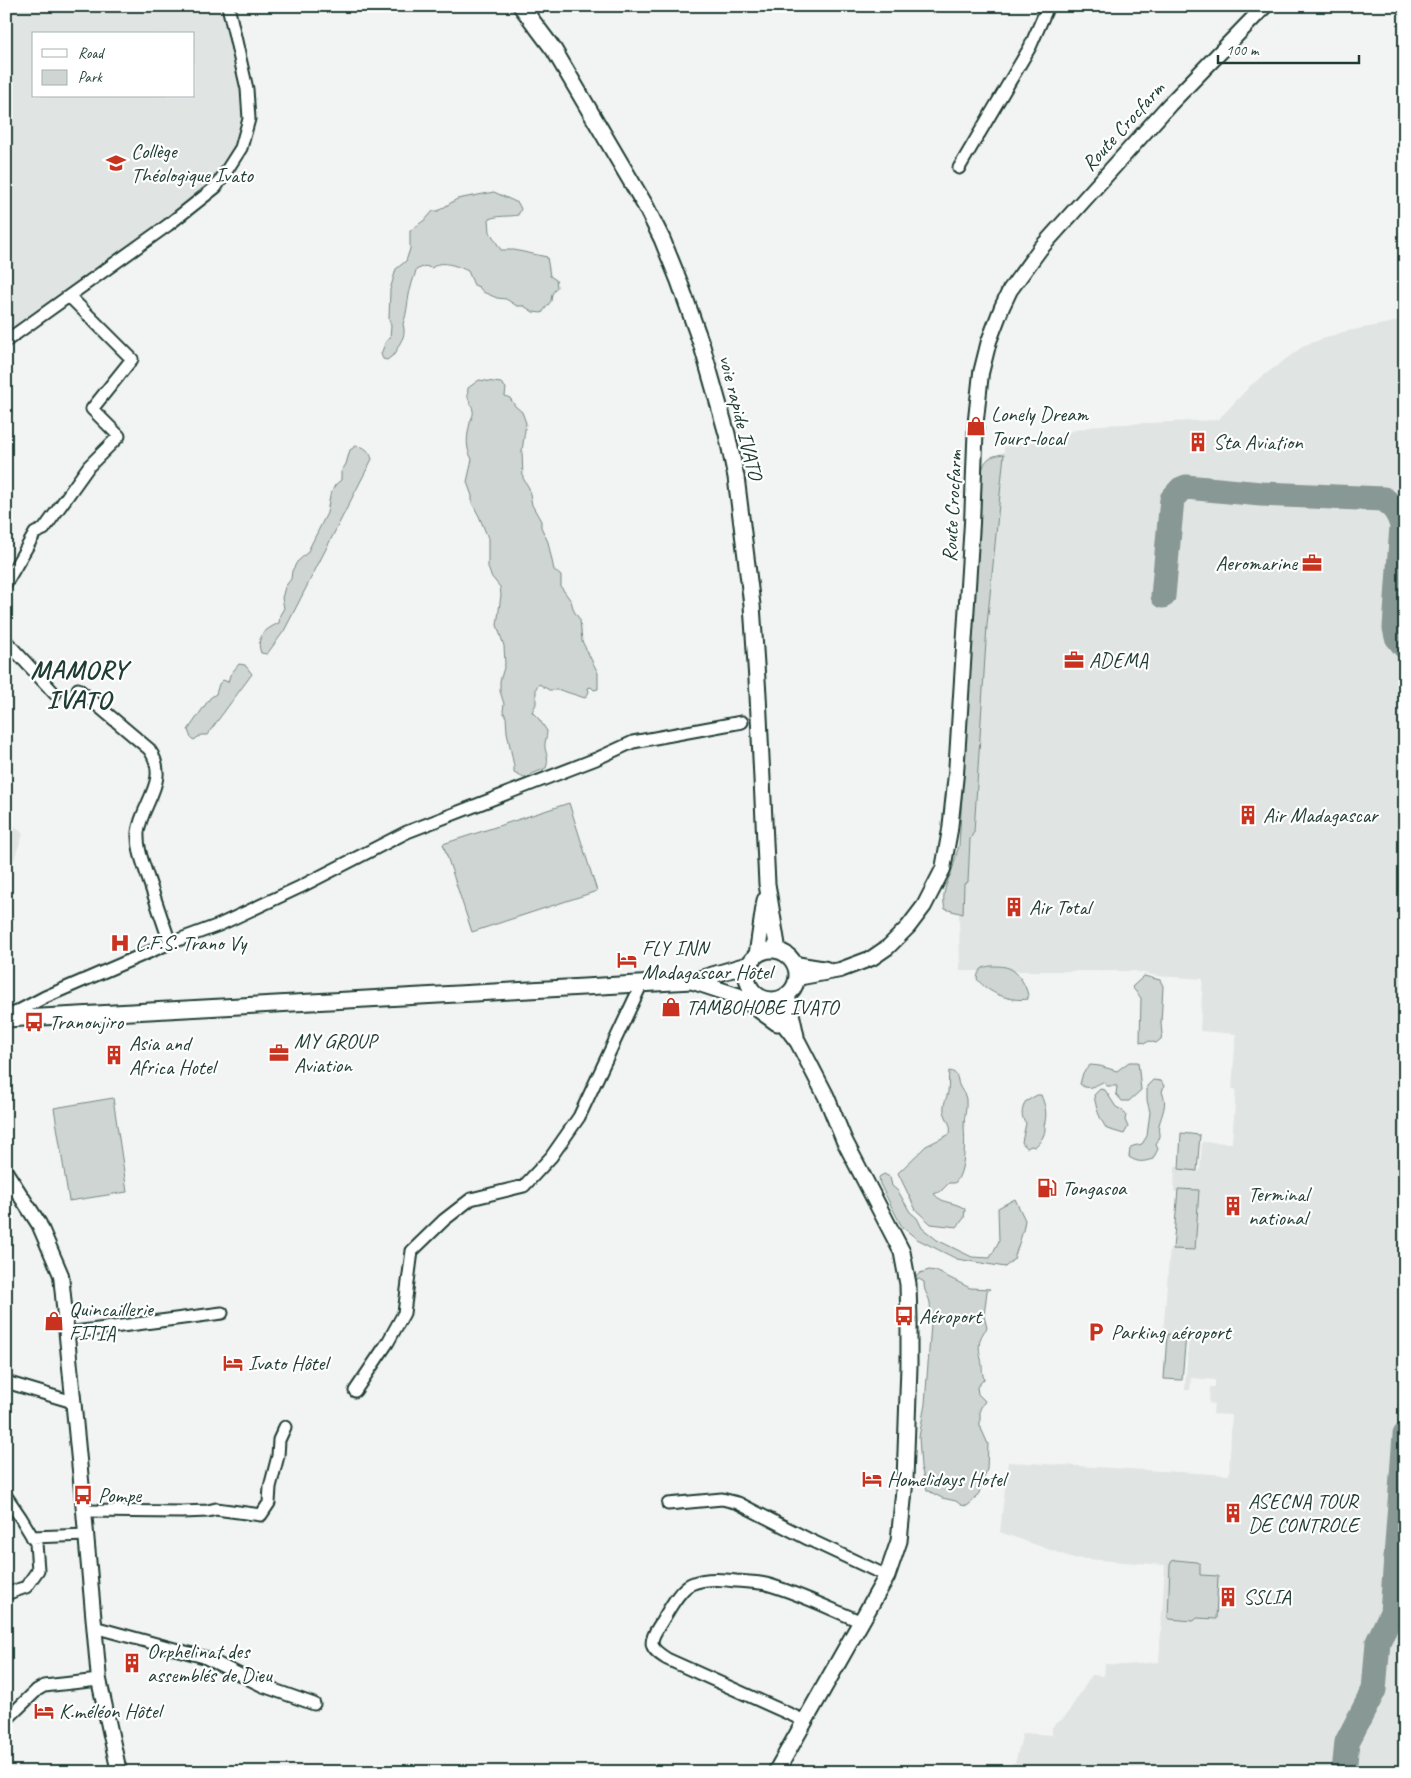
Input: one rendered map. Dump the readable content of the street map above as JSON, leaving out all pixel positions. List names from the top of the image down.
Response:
{
  "streets": {
    "main road": ["voie rapide IVATO"],
    "street": ["Route Crocfarm"]
  },
  "districts": ["MAMORY IVATO"],
  "places": {
    "school or university": ["Collège Théologique Ivato"],
    "shop": ["Lonely Dream Tours-local", "TAMBOHOBE IVATO", "Quincaillerie FITIA"],
    "building": [
      "Sta Aviation",
      "Air Madagascar",
      "Air Total",
      "Asia and Africa Hotel",
      "Terminal national",
      "ASECNA TOUR DE CONTROLE",
      "SSLIA",
      "Orphelinat des assemblés de Dieu"
    ],
    "office": ["Aeromarine", "ADEMA", "MY GROUP Aviation"],
    "hospital": ["C.F.S. Trano Vy"],
    "hotel": [
      "FLY INN Madagascar Hôtel",
      "Ivato Hôtel",
      "Homelidays Hotel",
      "K.méléon Hôtel"
    ],
    "bus stop": ["Tranonjiro", "Aéroport", "Pompe"],
    "fuel station": ["Tongasoa"],
    "parking": ["Parking aéroport"]
  },
  "legend": ["Road", "Park"],
  "scale_bar": "100 m"
}
